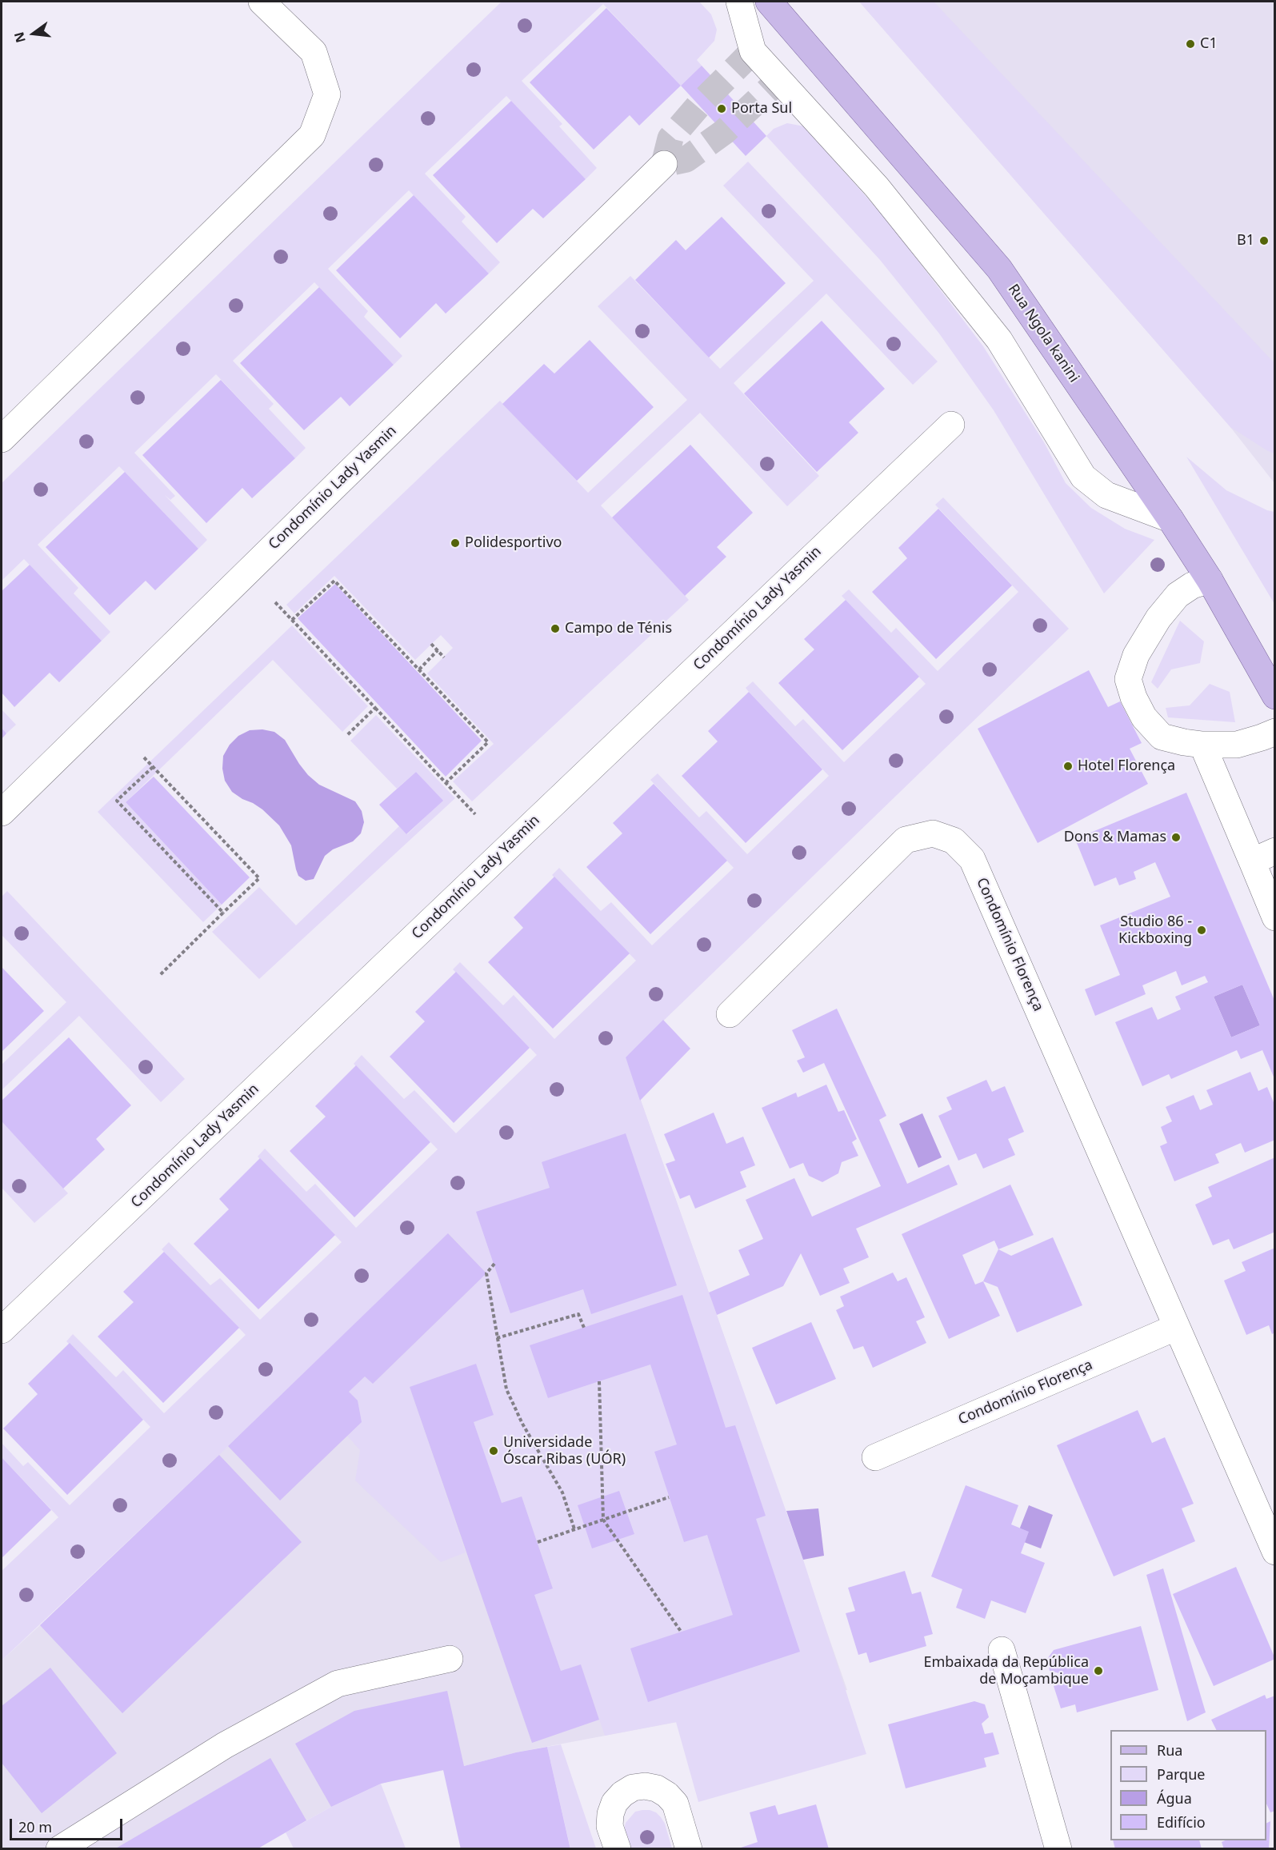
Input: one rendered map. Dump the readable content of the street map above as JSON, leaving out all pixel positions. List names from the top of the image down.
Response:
{
  "streets": {
    "main road": ["Rua Ngola kanini"],
    "lane": ["Condomínio Lady Yasmin", "Condomínio Florença"]
  },
  "places": [
    "C1",
    "Porta Sul",
    "B1",
    "Polidesportivo",
    "Campo de Ténis",
    "Hotel Florença",
    "Dons & Mamas",
    "Studio 86 - Kickboxing",
    "Universidade Óscar Ribas (UÓR)",
    "Embaixada da República de Moçambique"
  ],
  "legend": [
    "Rua",
    "Parque",
    "Água",
    "Edifício"
  ],
  "scale_bar": "20 m",
  "north": "left"
}
